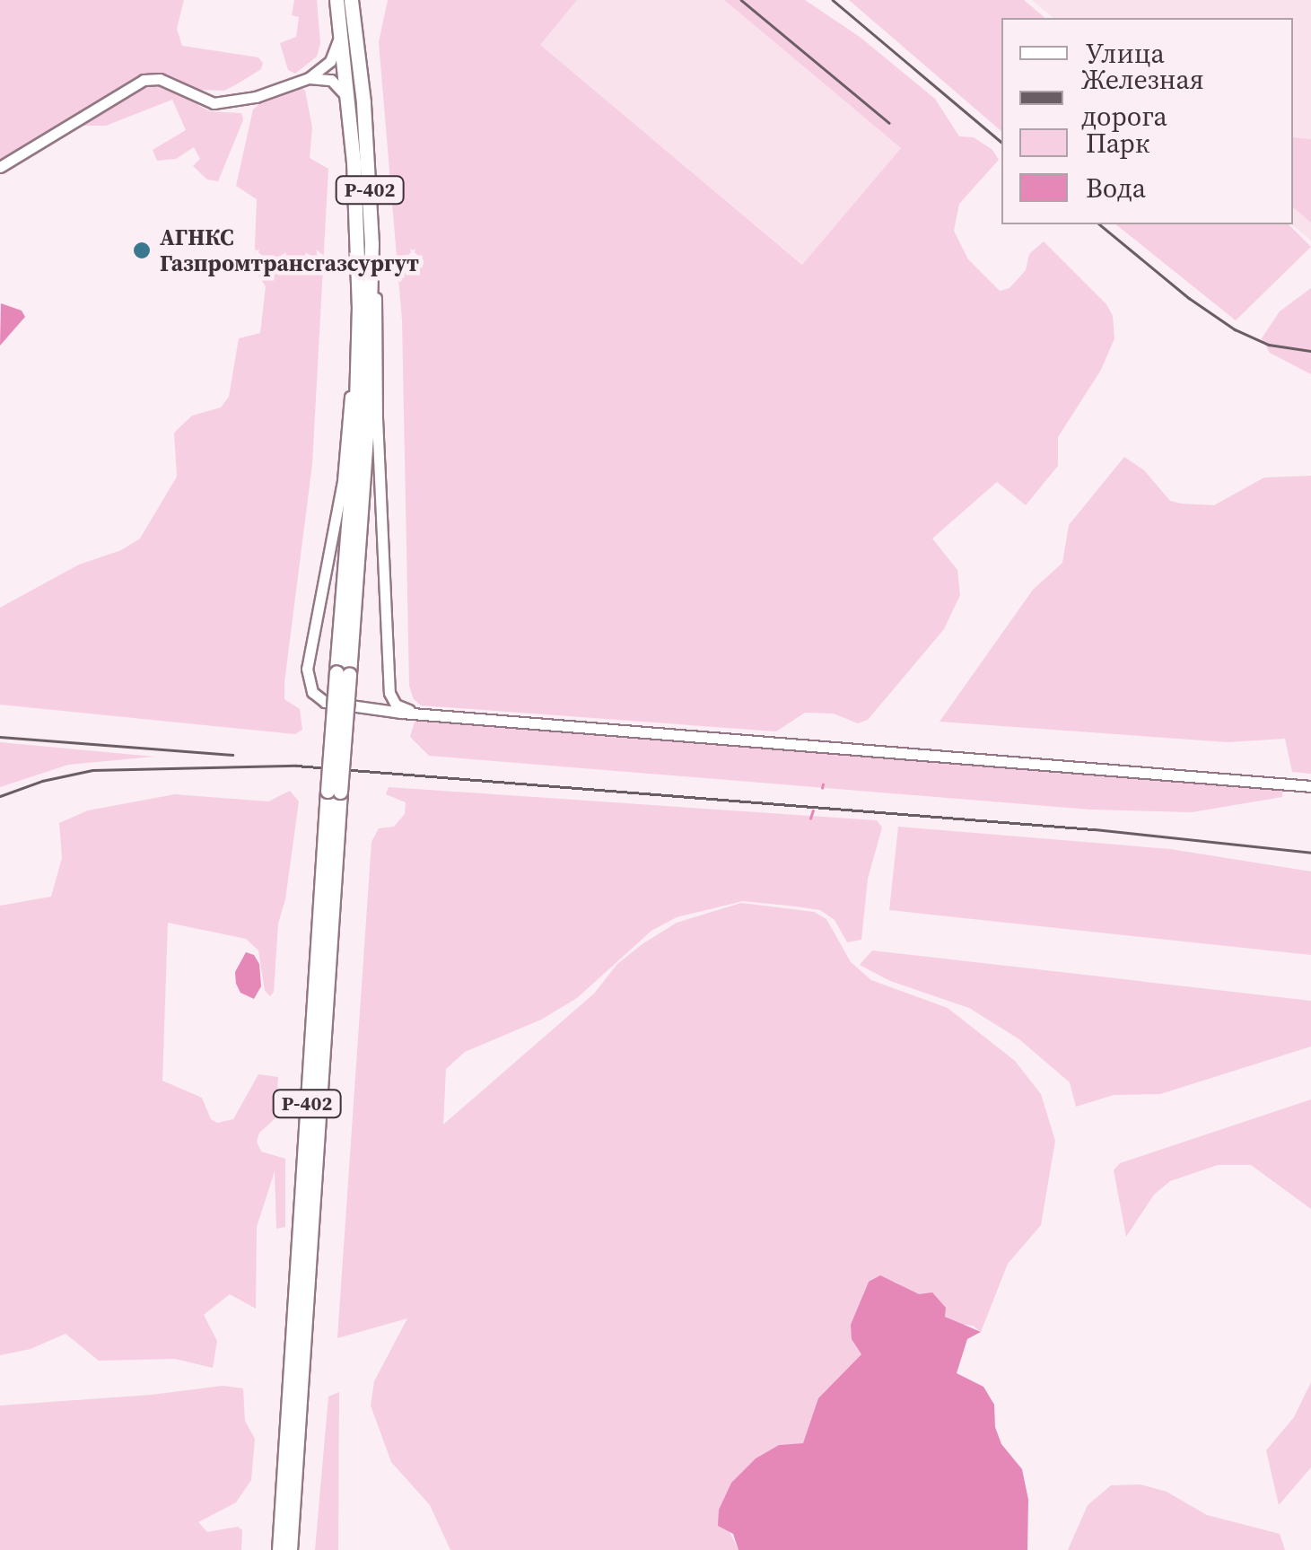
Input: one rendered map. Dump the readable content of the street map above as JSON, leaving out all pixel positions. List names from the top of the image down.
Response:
{
  "streets": {
    "main road": ["Р-402"]
  },
  "places": ["АГНКС Газпромтрансгазсургут"],
  "legend": [
    "Улица",
    "Железная дорога",
    "Парк",
    "Вода"
  ]
}
